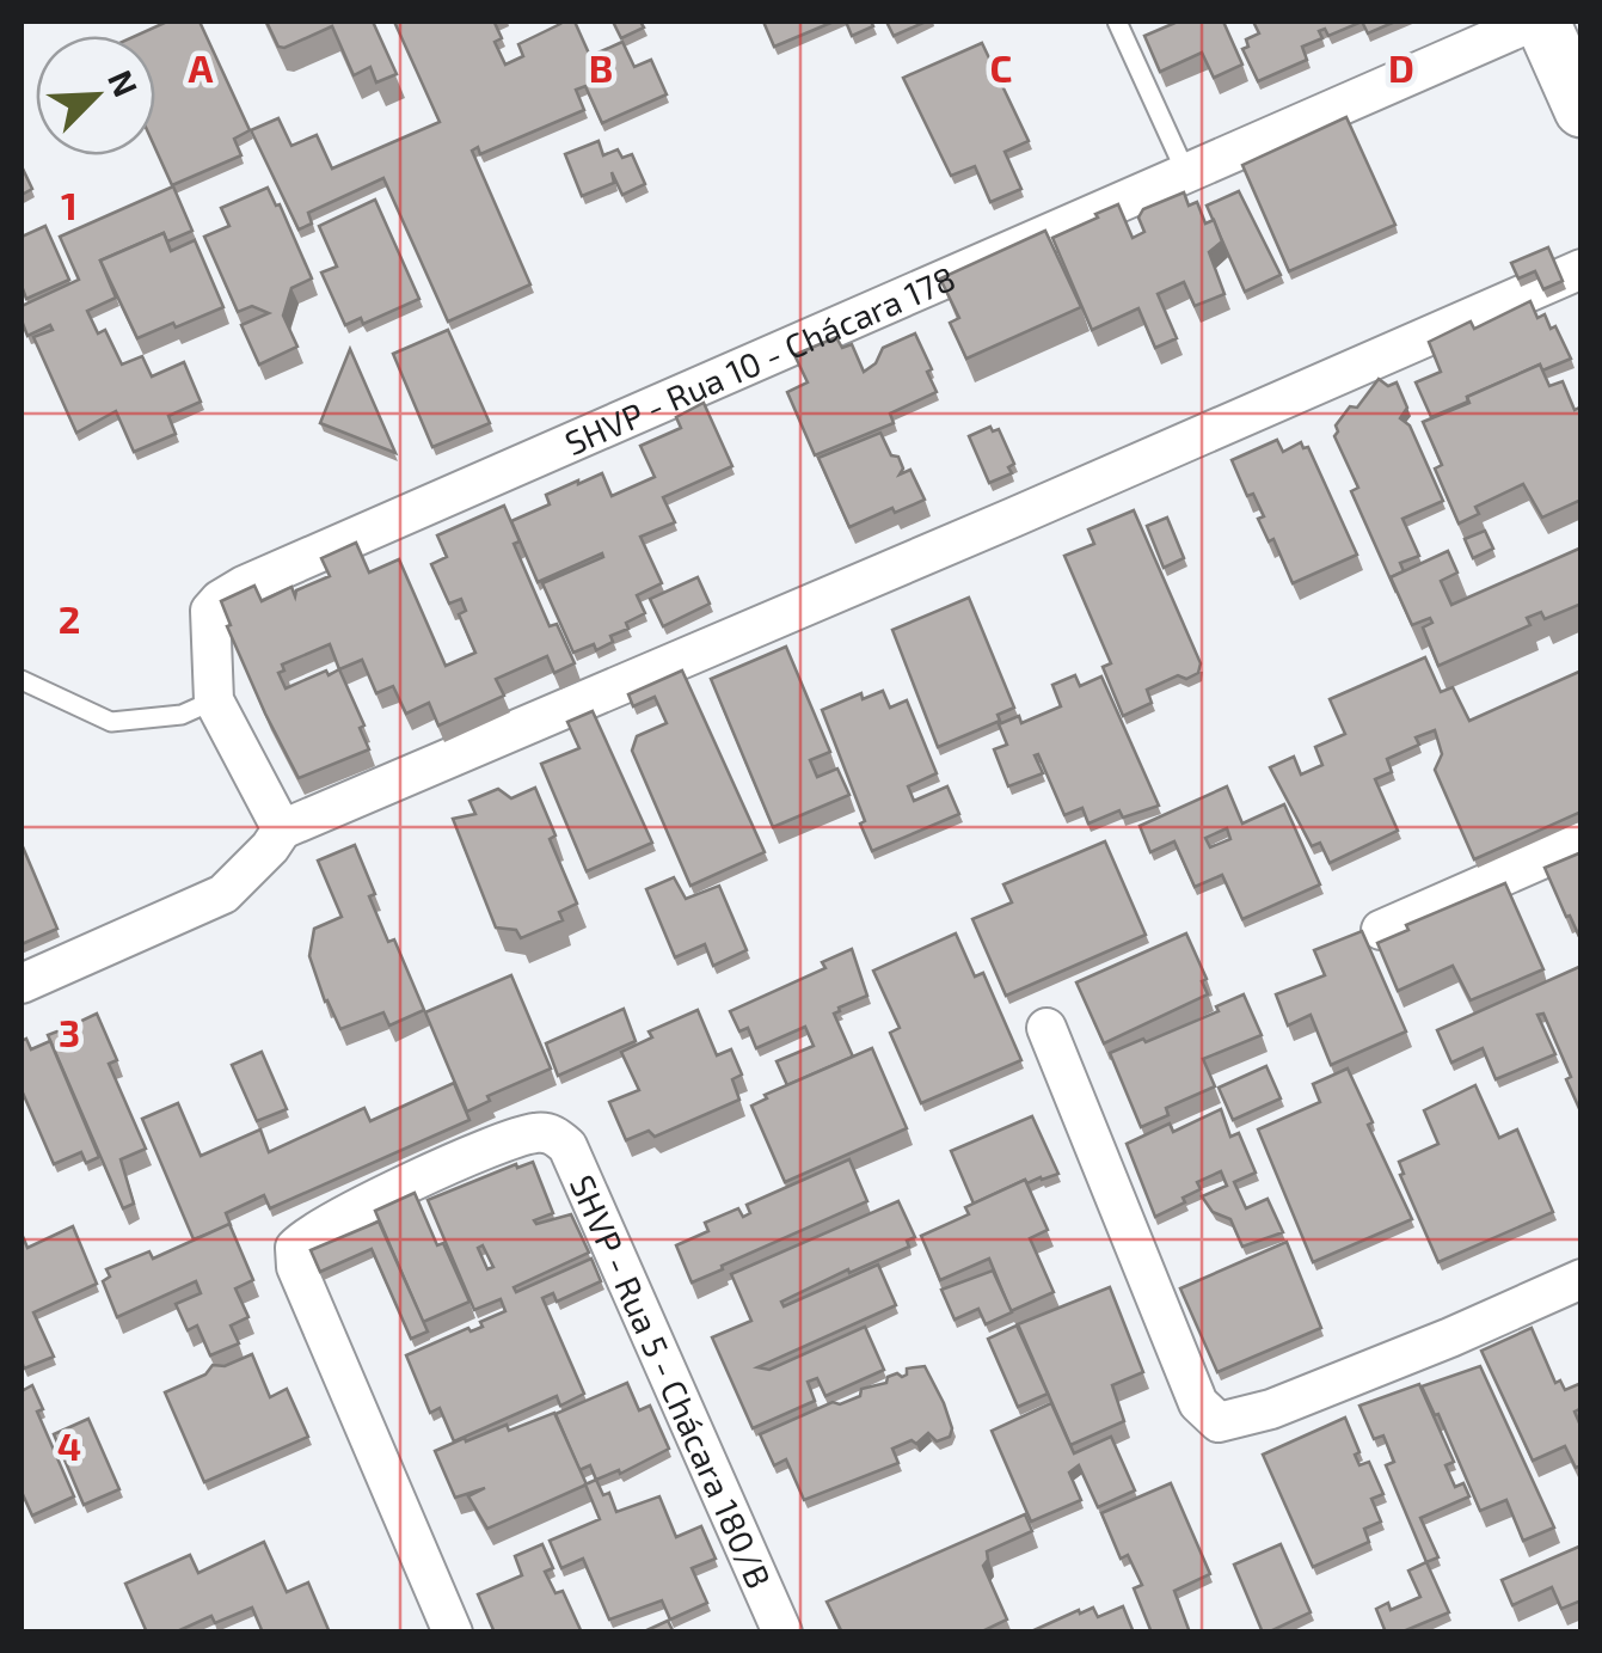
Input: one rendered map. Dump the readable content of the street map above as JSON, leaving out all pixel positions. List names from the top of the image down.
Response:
{
  "streets": {
    "street": ["SHVP - Rua 10 - Chácara 178", "SHVP - Rua 5 - Chácara 180/B"]
  },
  "north": "top right",
  "grid": {
    "columns": [
      "A",
      "B",
      "C",
      "D"
    ],
    "rows": [
      "1",
      "2",
      "3",
      "4"
    ]
  }
}
